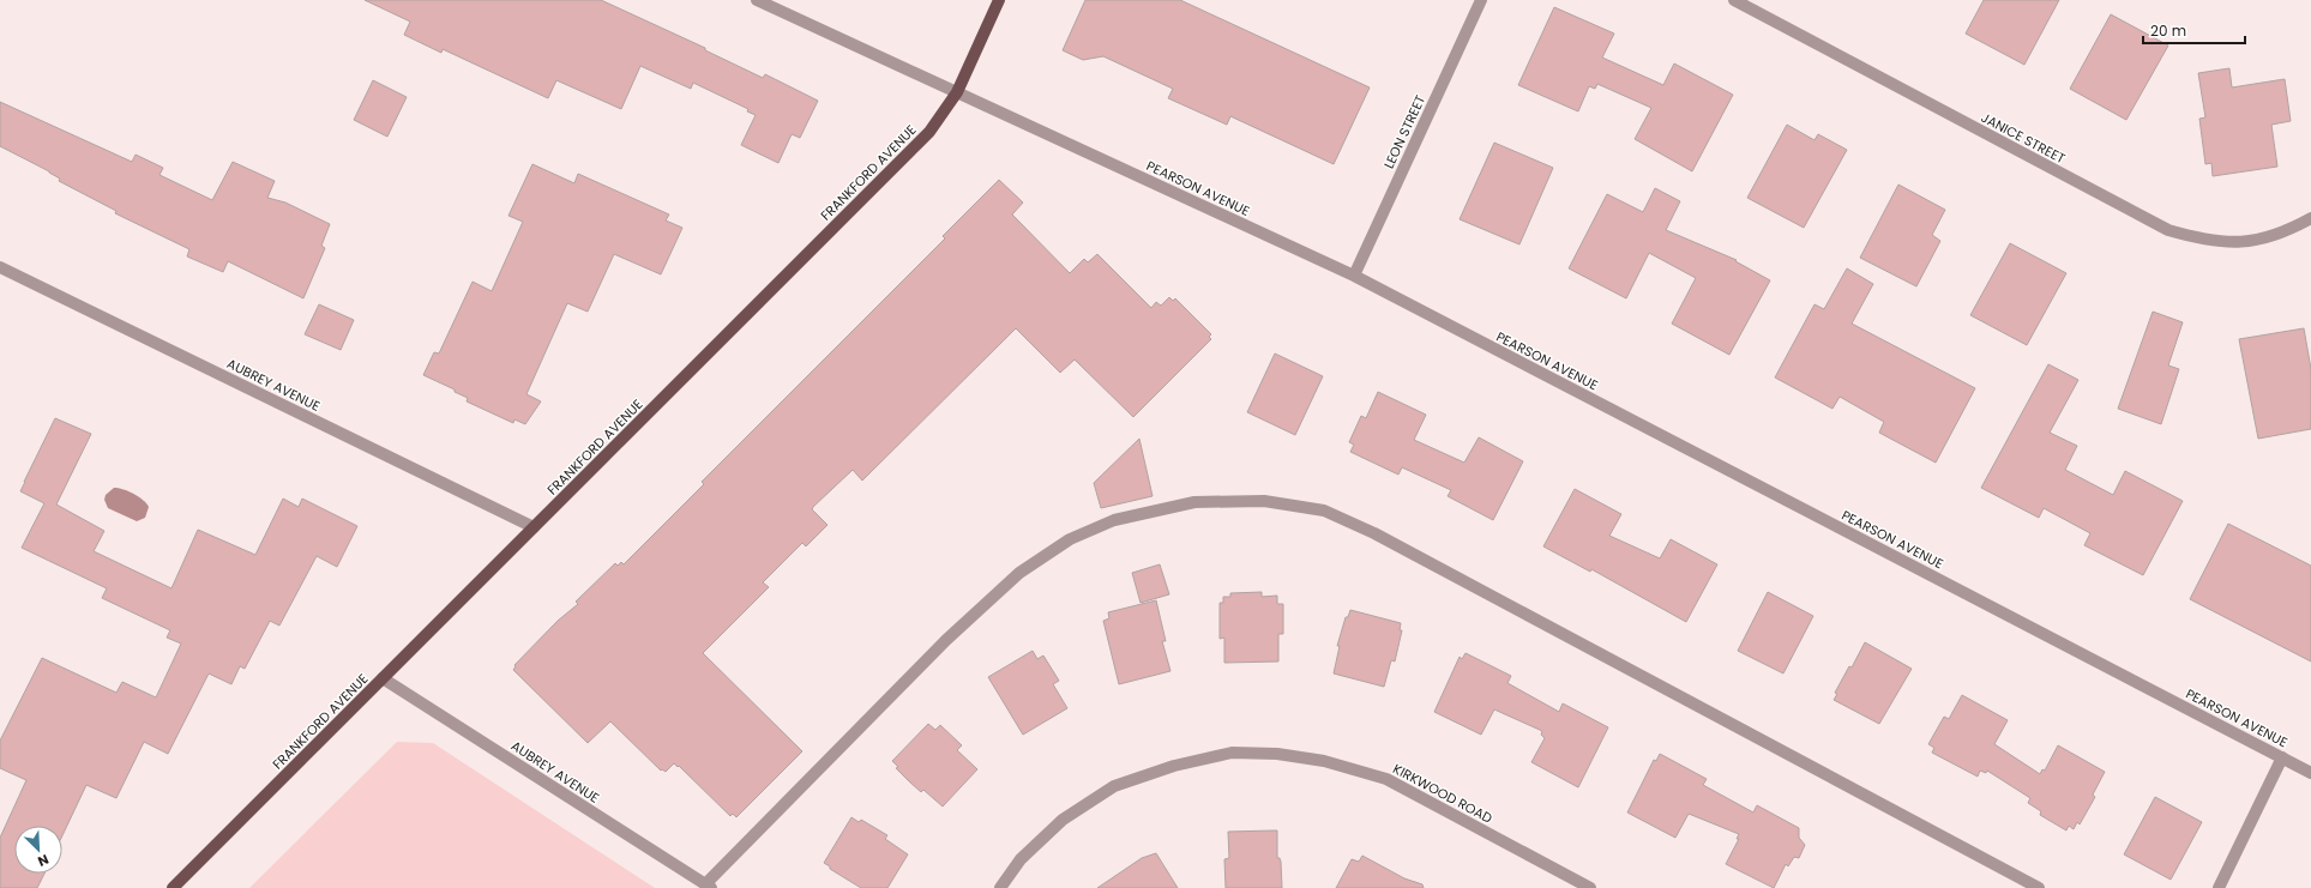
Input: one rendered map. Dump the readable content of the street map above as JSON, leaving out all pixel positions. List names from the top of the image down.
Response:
{
  "streets": {
    "main road": ["FRANKFORD AVENUE"],
    "street": [
      "LEON STREET",
      "JANICE STREET",
      "PEARSON AVENUE",
      "AUBREY AVENUE",
      "KIRKWOOD ROAD"
    ]
  },
  "crossings": [
    ["LEON STREET", "PEARSON AVENUE"],
    ["FRANKFORD AVENUE", "PEARSON AVENUE"],
    ["FRANKFORD AVENUE", "AUBREY AVENUE"]
  ],
  "scale_bar": "20 m",
  "north": "bottom right"
}
